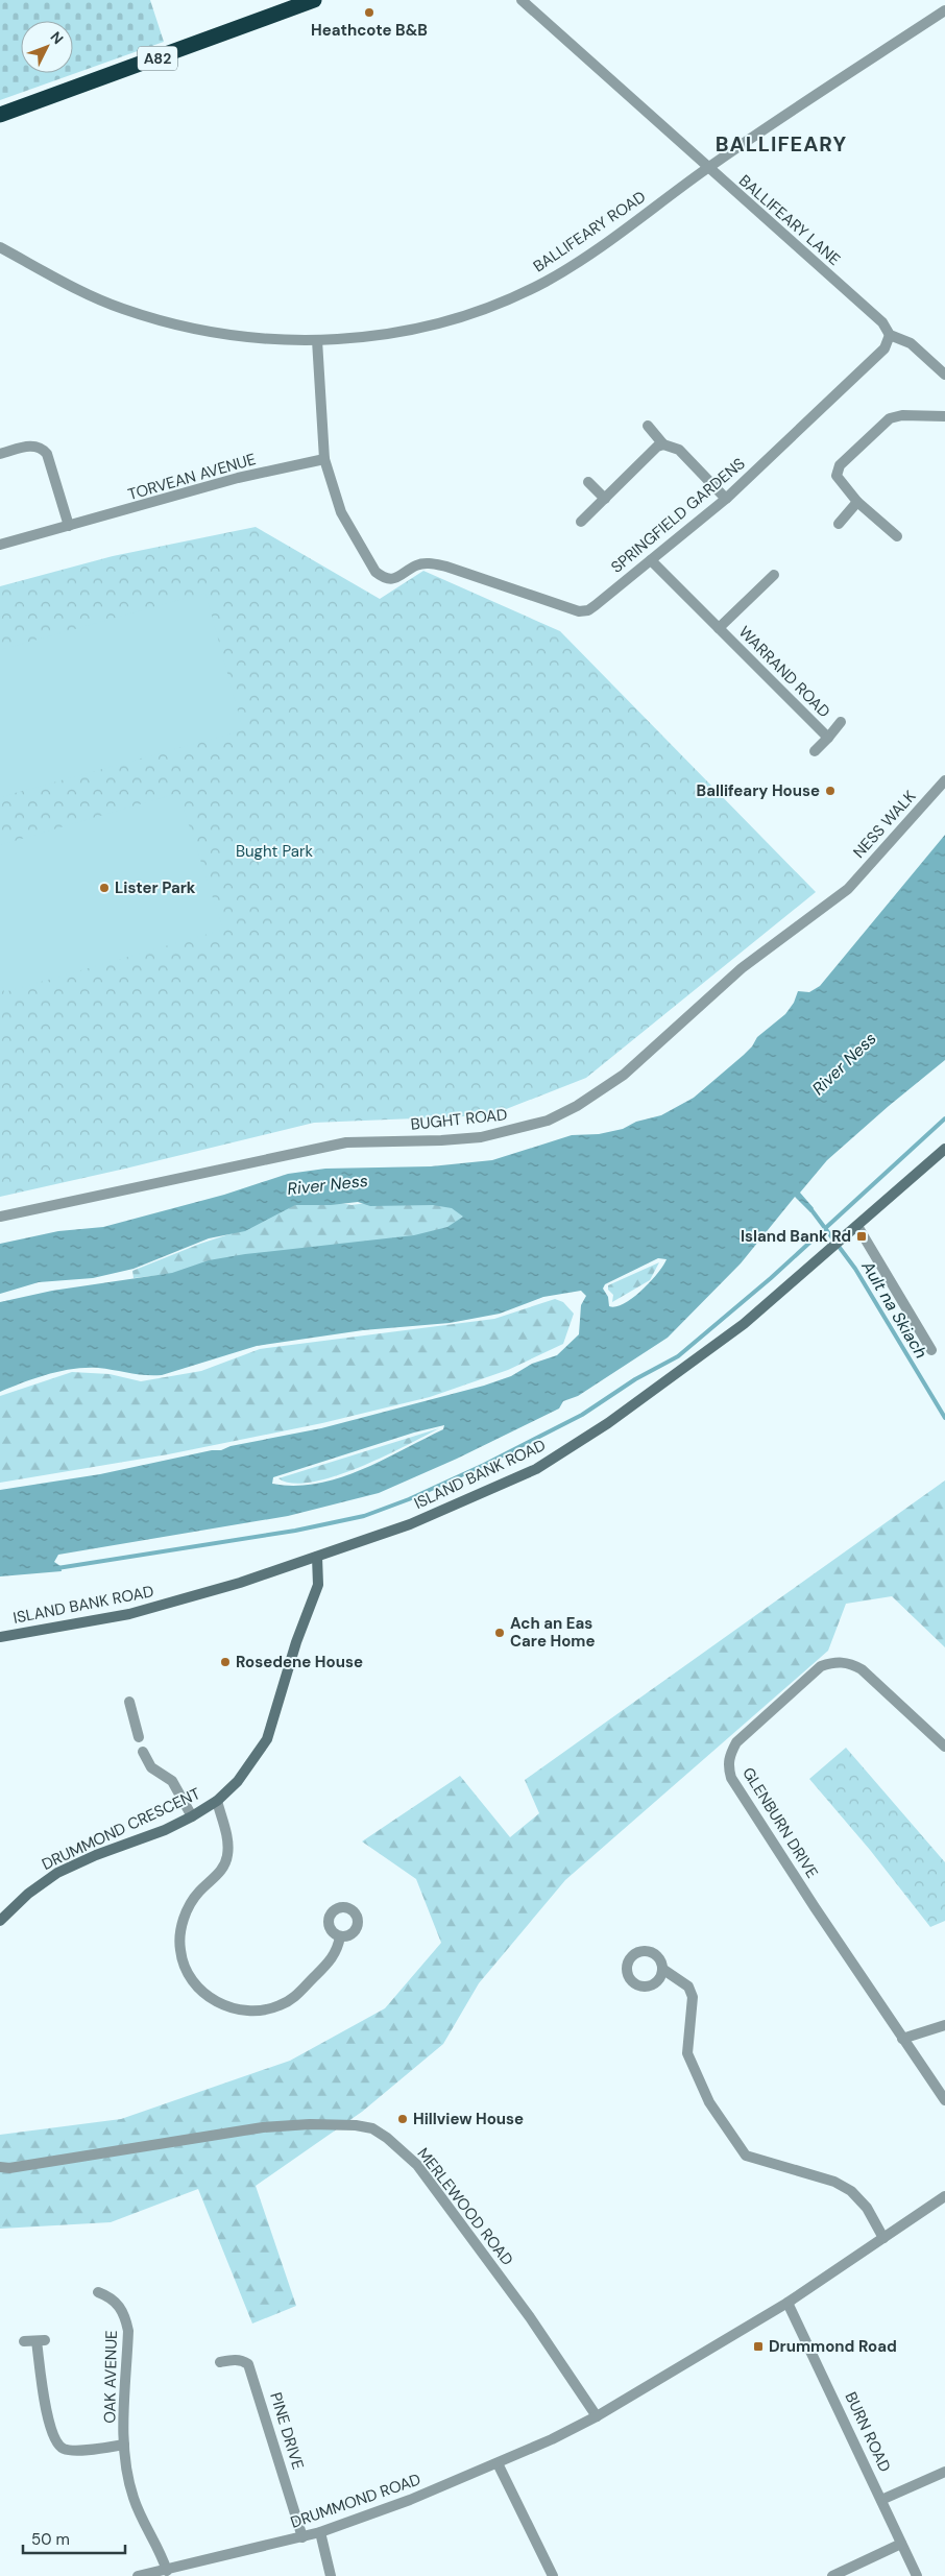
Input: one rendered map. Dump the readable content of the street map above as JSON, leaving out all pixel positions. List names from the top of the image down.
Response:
{
  "streets": {
    "highway": ["A82"],
    "main road": ["ISLAND BANK ROAD", "DRUMMOND CRESCENT"],
    "street": [
      "BALLIFEARY LANE",
      "BALLIFEARY ROAD",
      "TORVEAN AVENUE",
      "SPRINGFIELD GARDENS",
      "WARRAND ROAD",
      "NESS WALK",
      "BUGHT ROAD",
      "GLENBURN DRIVE",
      "MERLEWOOD ROAD",
      "OAK AVENUE",
      "PINE DRIVE",
      "BURN ROAD",
      "DRUMMOND ROAD"
    ]
  },
  "crossings": [
    ["BALLIFEARY LANE", "BALLIFEARY ROAD"],
    ["BALLIFEARY LANE", "SPRINGFIELD GARDENS"],
    ["TORVEAN AVENUE", "SPRINGFIELD GARDENS"],
    ["SPRINGFIELD GARDENS", "WARRAND ROAD"],
    ["NESS WALK", "BUGHT ROAD"],
    ["ISLAND BANK ROAD", "DRUMMOND CRESCENT"],
    ["MERLEWOOD ROAD", "DRUMMOND ROAD"],
    ["OAK AVENUE", "DRUMMOND ROAD"],
    ["PINE DRIVE", "DRUMMOND ROAD"],
    ["BURN ROAD", "DRUMMOND ROAD"]
  ],
  "districts": ["BALLIFEARY"],
  "water": ["River Ness", "Ault na Skiach"],
  "parks": ["Bught Park"],
  "places": {
    "other": [
      "Heathcote B&B",
      "Ballifeary House",
      "Lister Park",
      "Ach an Eas Care Home",
      "Rosedene House",
      "Hillview House"
    ],
    "transit": ["Island Bank Rd", "Drummond Road"]
  },
  "scale_bar": "50 m",
  "north": "top right"
}
